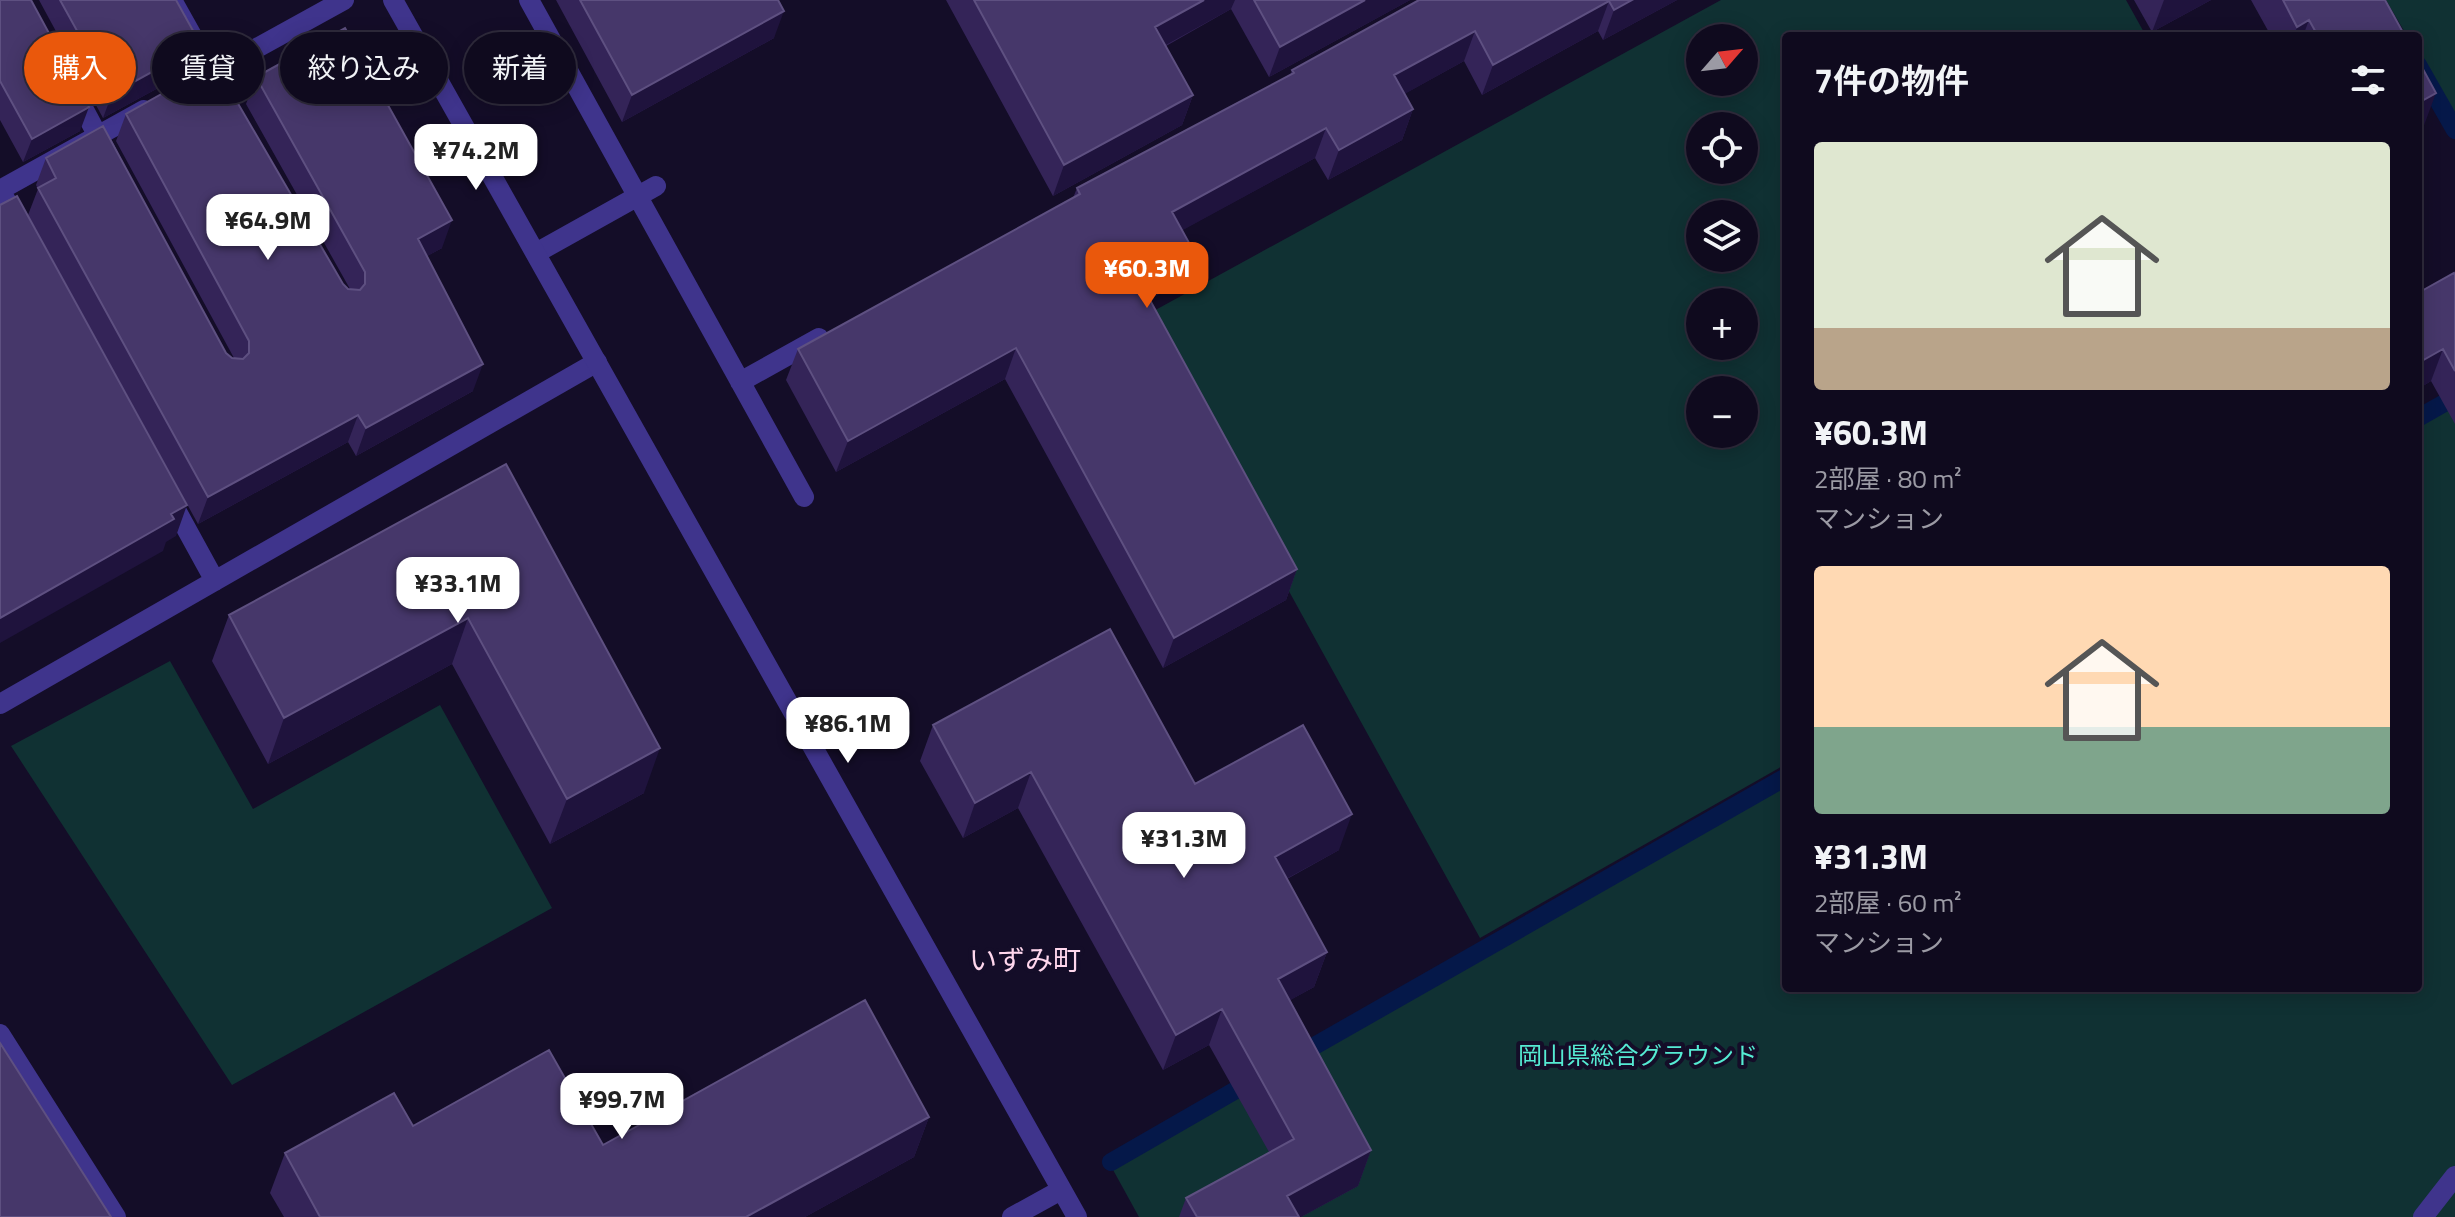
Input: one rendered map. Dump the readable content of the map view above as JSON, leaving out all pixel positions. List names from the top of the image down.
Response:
{
  "districts": ["いずみ町"],
  "parks": ["岡山県総合グラウンド"],
  "north": "top right",
  "page": {
    "map_buttons": ["+", "−"],
    "chip": [
      "購入",
      "賃貸",
      "絞り込み",
      "新着"
    ],
    "heading": "7件の物件",
    "price": [
      "¥74.2M",
      "¥64.9M",
      "¥60.3M",
      "¥33.1M",
      "¥86.1M",
      "¥31.3M",
      "¥99.7M"
    ],
    "list": [
      {
        "name": "¥60.3M",
        "note": "2部屋 · 80 m² · マンション"
      },
      {
        "name": "¥31.3M",
        "note": "2部屋 · 60 m² · マンション"
      }
    ]
  }
}
